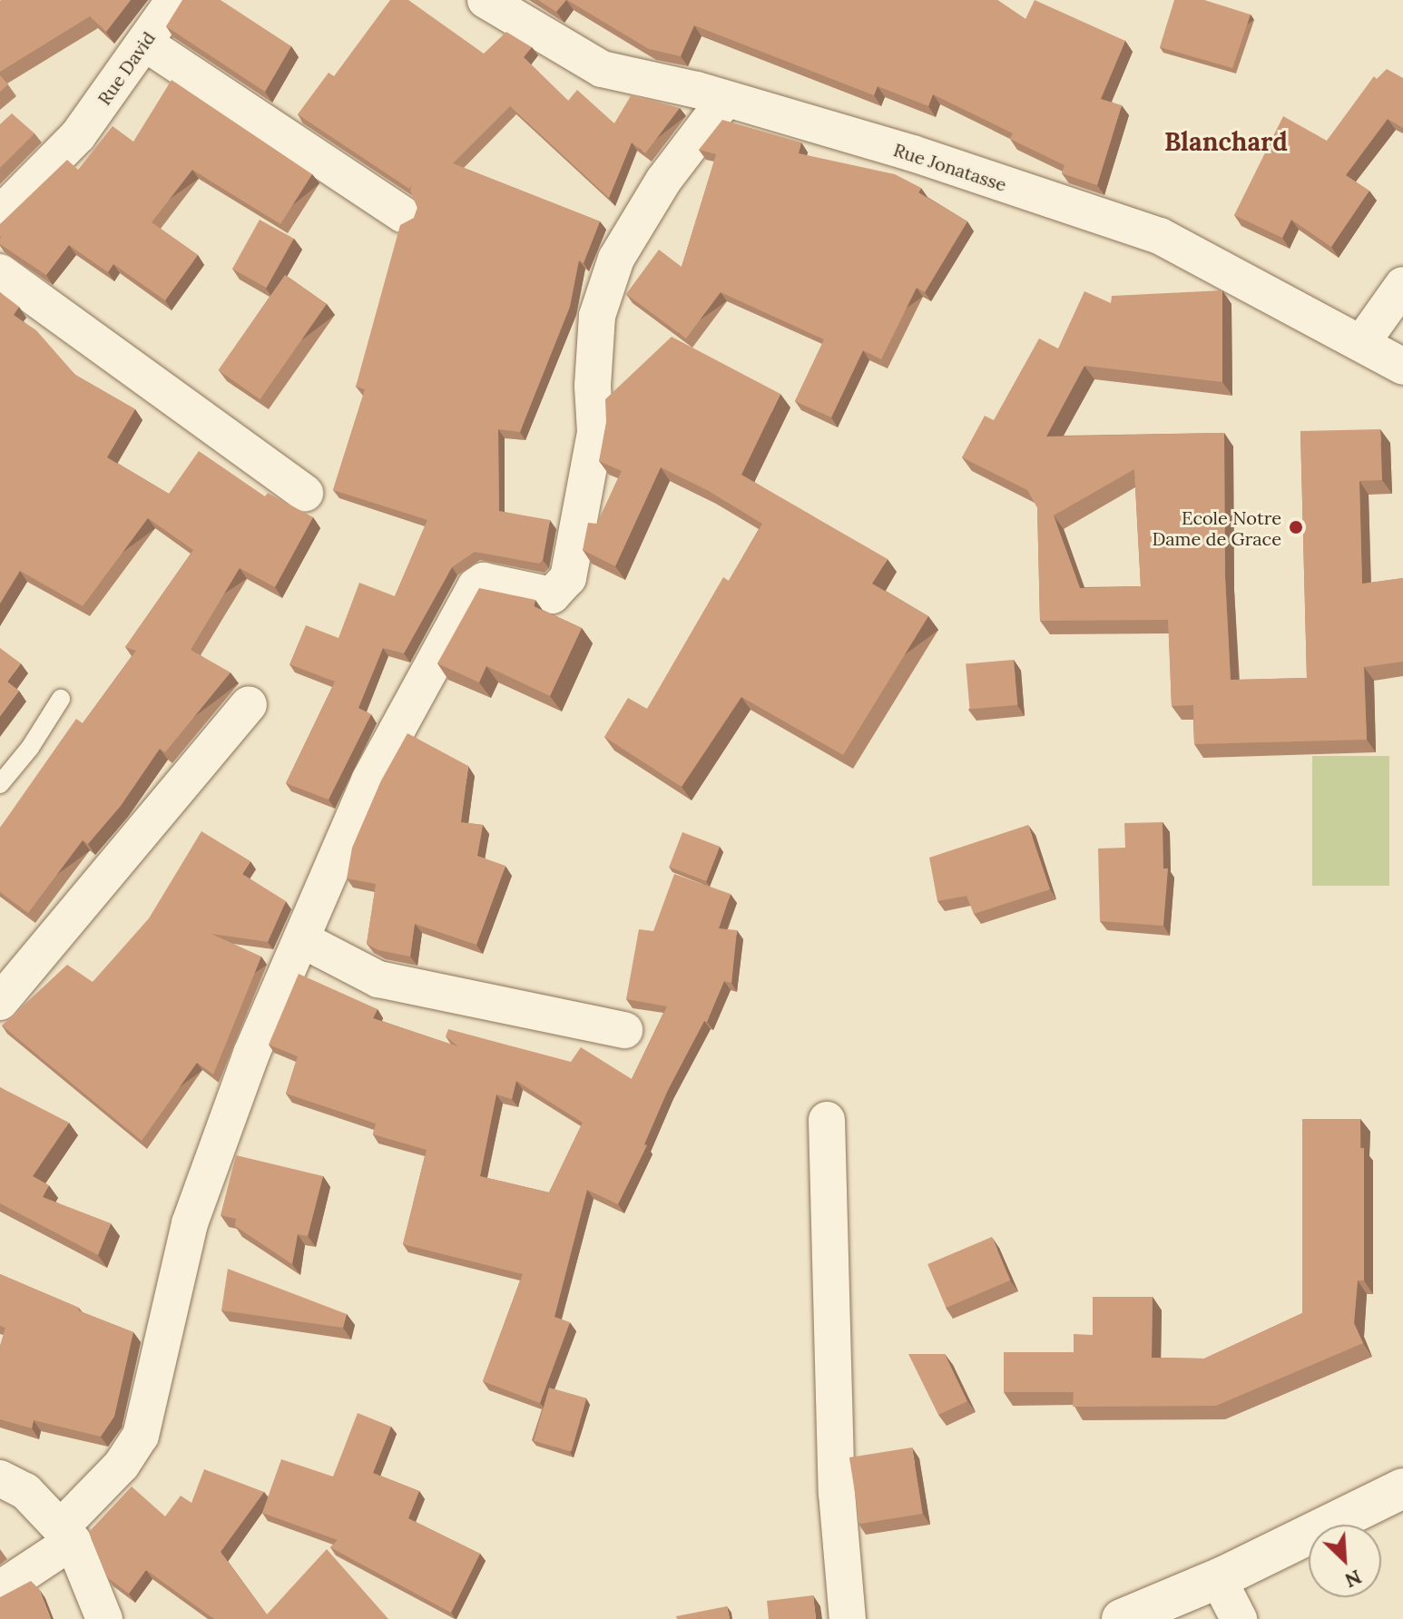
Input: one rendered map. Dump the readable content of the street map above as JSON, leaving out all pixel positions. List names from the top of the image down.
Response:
{
  "streets": {
    "street": ["Rue David", "Rue Jonatasse"]
  },
  "districts": ["Blanchard"],
  "places": ["Ecole Notre Dame de Grace"],
  "north": "bottom right"
}
